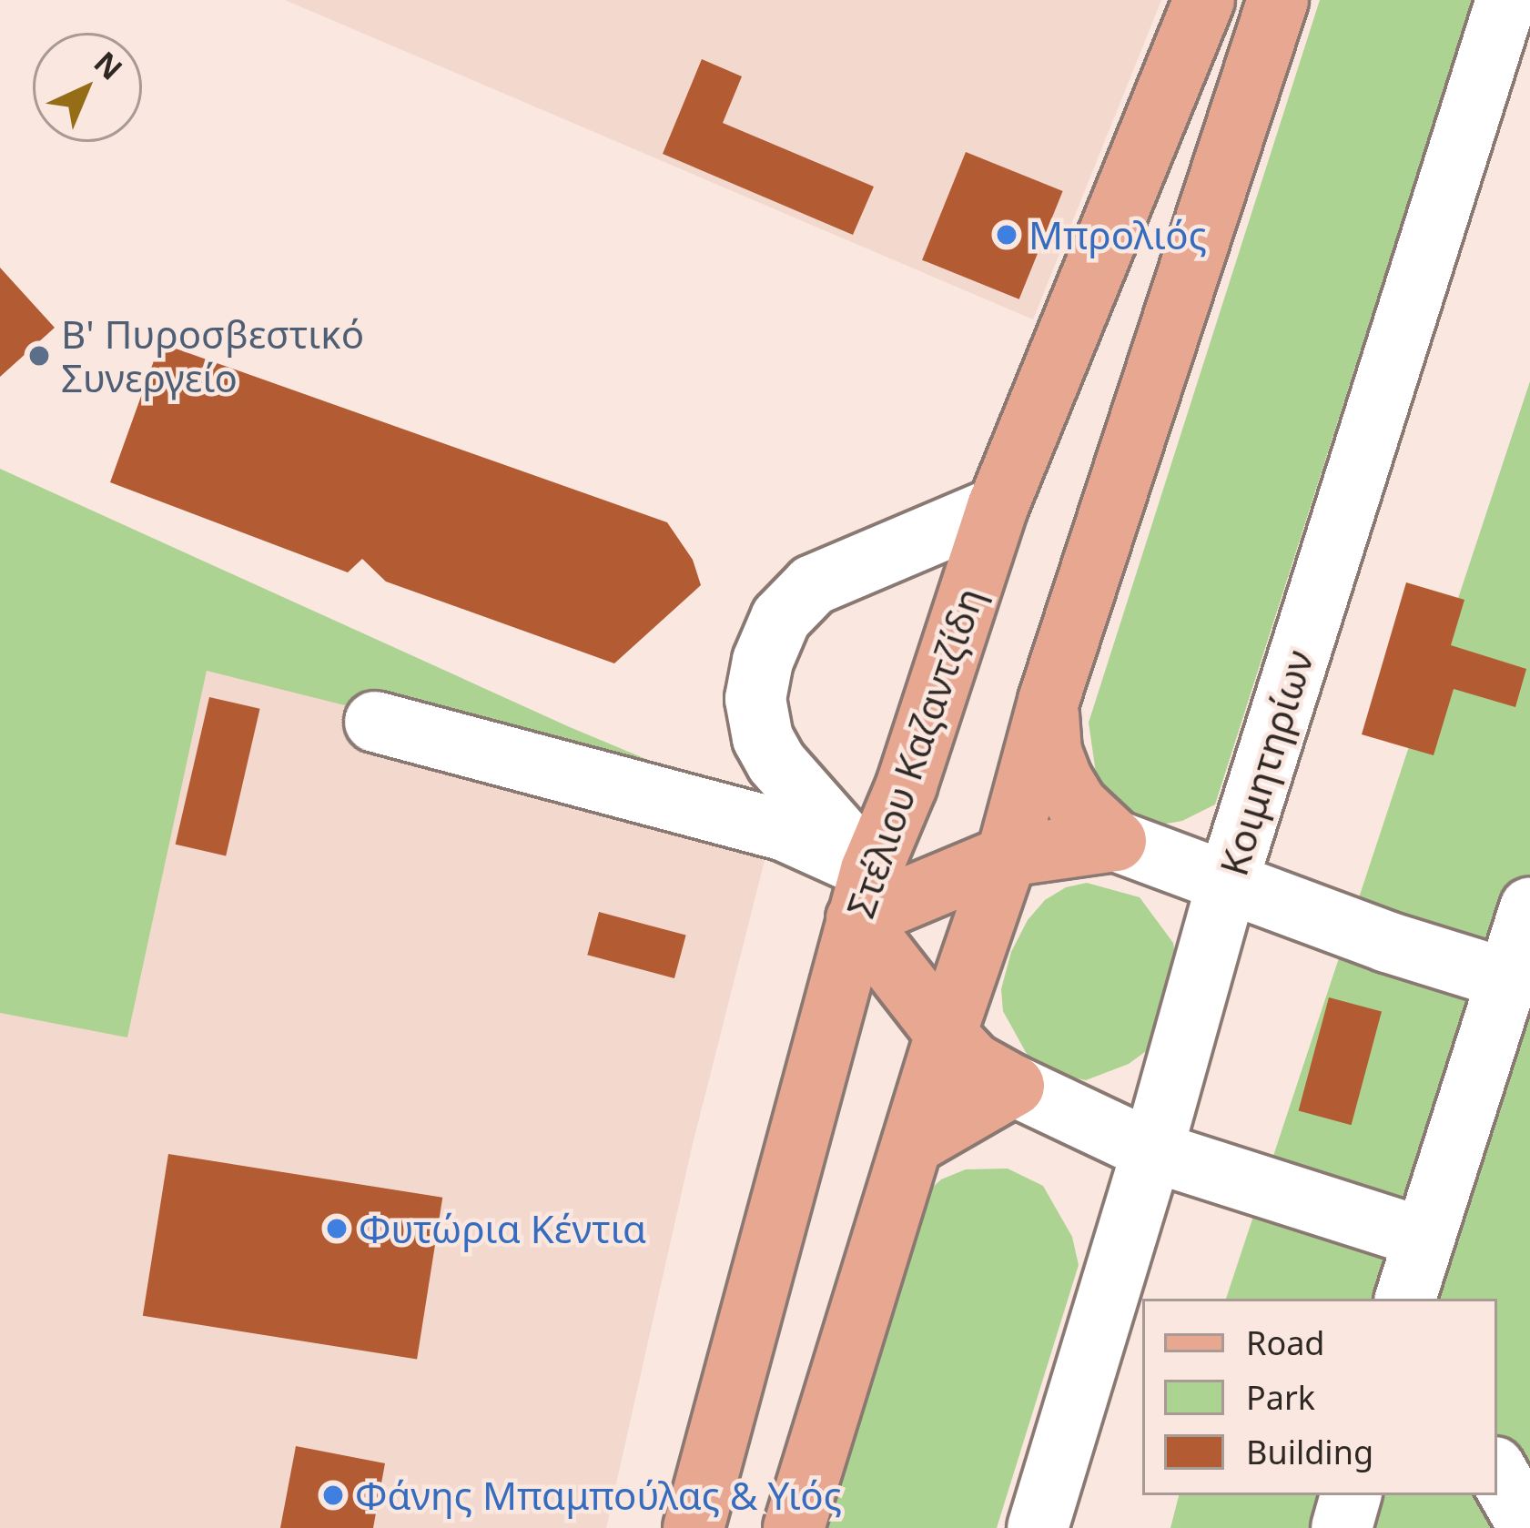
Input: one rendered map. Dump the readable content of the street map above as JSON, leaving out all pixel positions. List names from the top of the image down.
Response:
{
  "streets": {
    "main road": ["Στέλιου Καζαντζίδη"],
    "lane": ["Κοιμητηρίων"]
  },
  "places": [
    "Μπρολιός",
    "Β' Πυροσβεστικό Συνεργείο",
    "Φυτώρια Κέντια",
    "Φάνης Μπαμπούλας & Υιός"
  ],
  "legend": ["Road", "Park", "Building"],
  "north": "top right"
}
